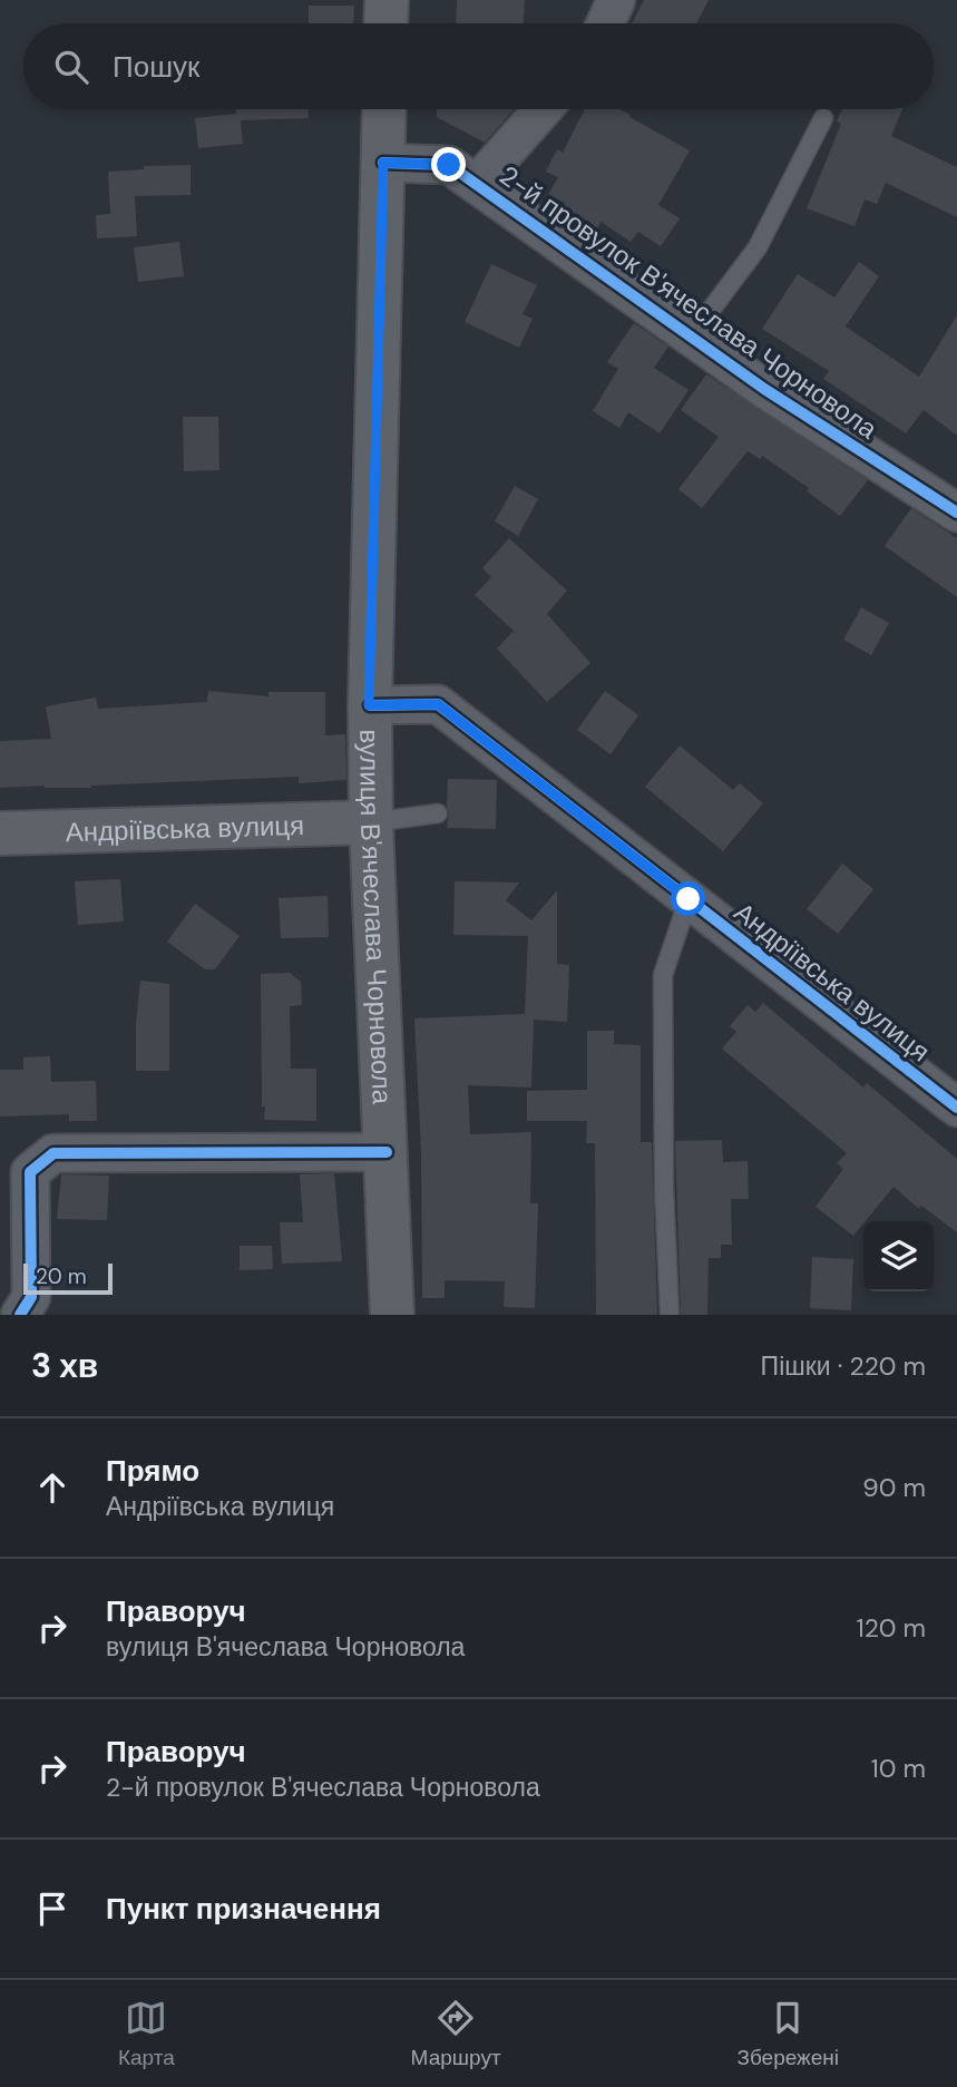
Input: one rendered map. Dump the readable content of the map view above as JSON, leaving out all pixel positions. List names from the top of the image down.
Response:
{
  "streets": {
    "main road": ["Андріївська вулиця", "вулиця В'ячеслава Чорновола"],
    "street": ["2-й провулок В'ячеслава Чорновола"]
  },
  "crossings": [
    ["2-й провулок В'ячеслава Чорновола", "вулиця В'ячеслава Чорновола"],
    ["Андріївська вулиця", "вулиця В'ячеслава Чорновола"]
  ],
  "scale_bar": "20 m",
  "page": {
    "search": "Пошук",
    "scale": "20 m",
    "heading": ["3 хв", "Пішки · 220 m"],
    "list": [
      ["Прямо", "Андріївська вулиця", "90 m"],
      ["Праворуч", "вулиця В'ячеслава Чорновола", "120 m"],
      ["Праворуч", "2-й провулок В'ячеслава Чорновола", "10 m"],
      "Пункт призначення"
    ],
    "nav": ["Карта", "Маршрут", "Збережені"]
  }
}
